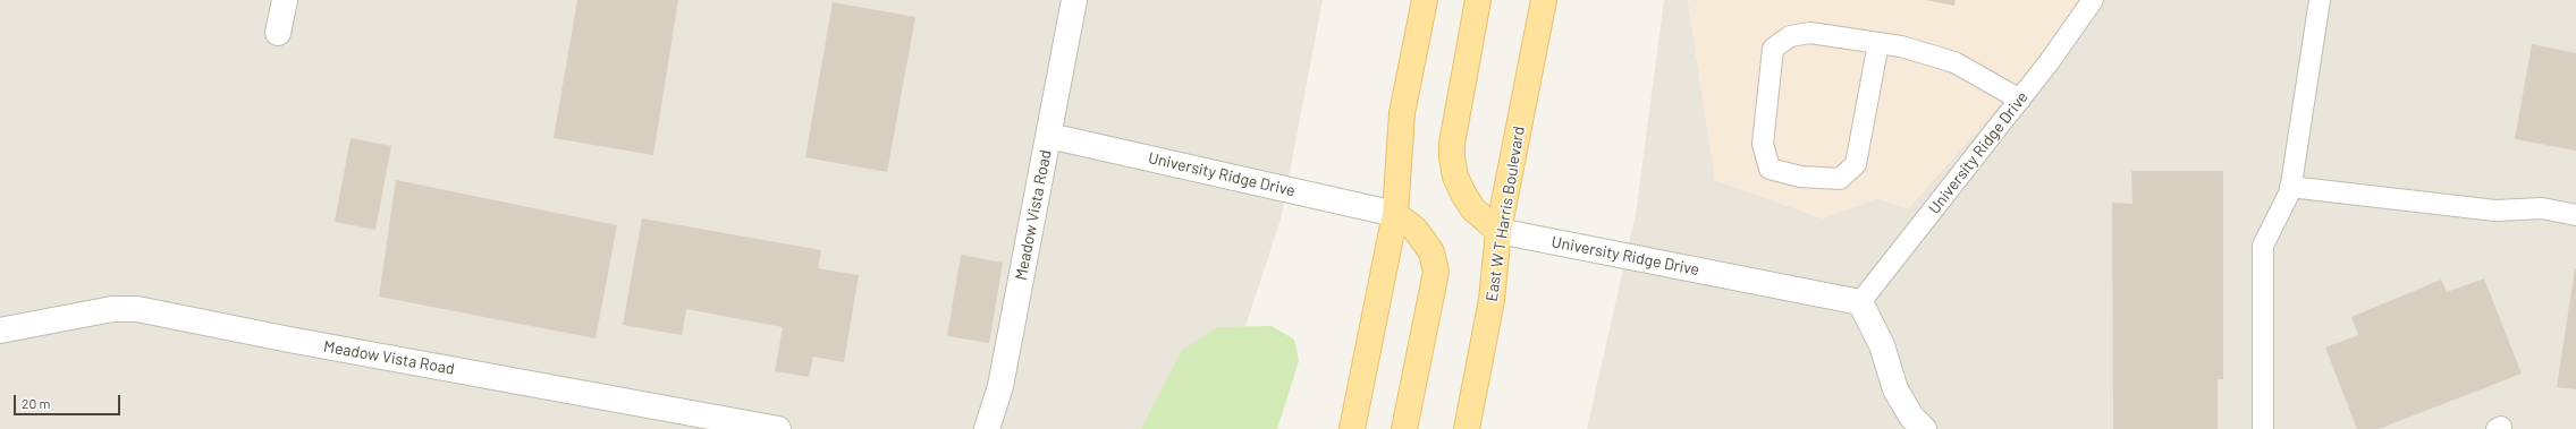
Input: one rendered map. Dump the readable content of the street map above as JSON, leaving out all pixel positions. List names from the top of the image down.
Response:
{
  "streets": {
    "main road": ["East W T Harris Boulevard"],
    "street": ["University Ridge Drive", "Meadow Vista Road"]
  },
  "crossings": [
    ["University Ridge Drive", "East W T Harris Boulevard"],
    ["University Ridge Drive", "Meadow Vista Road"]
  ],
  "scale_bar": "20 m"
}
